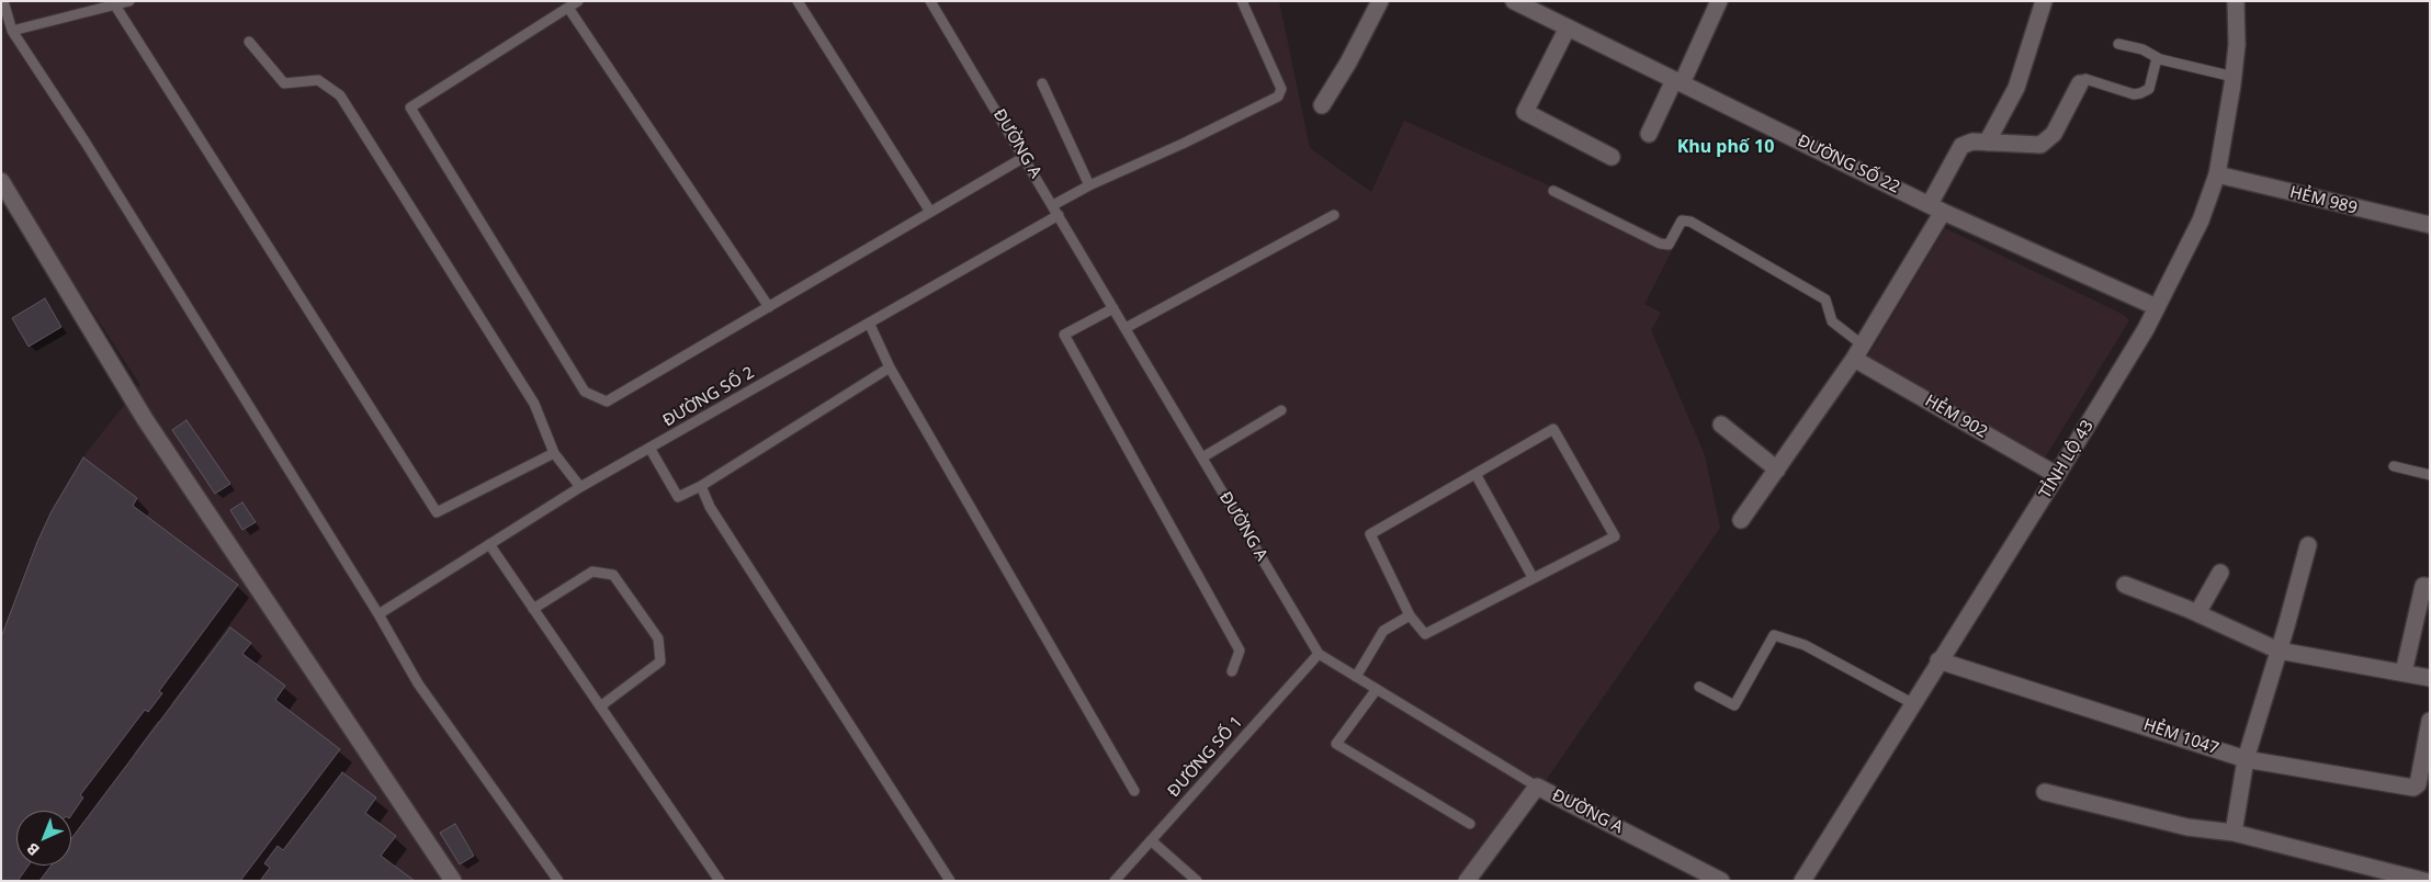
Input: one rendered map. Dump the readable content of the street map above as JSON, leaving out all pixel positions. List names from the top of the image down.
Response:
{
  "streets": {
    "street": [
      "ĐƯỜNG A",
      "ĐƯỜNG SỐ 22",
      "HẺM 989",
      "HẺM 902",
      "TỈNH LỘ 43",
      "HẺM 1047"
    ],
    "lane": ["ĐƯỜNG SỐ 2", "ĐƯỜNG SỐ 1"]
  },
  "crossings": [
    ["ĐƯỜNG A", "ĐƯỜNG SỐ 2"],
    ["ĐƯỜNG A", "ĐƯỜNG SỐ 1"],
    ["ĐƯỜNG SỐ 22", "TỈNH LỘ 43"],
    ["HẺM 989", "TỈNH LỘ 43"],
    ["HẺM 902", "TỈNH LỘ 43"],
    ["TỈNH LỘ 43", "HẺM 1047"]
  ],
  "districts": ["Khu phố 10"],
  "north": "bottom left"
}
